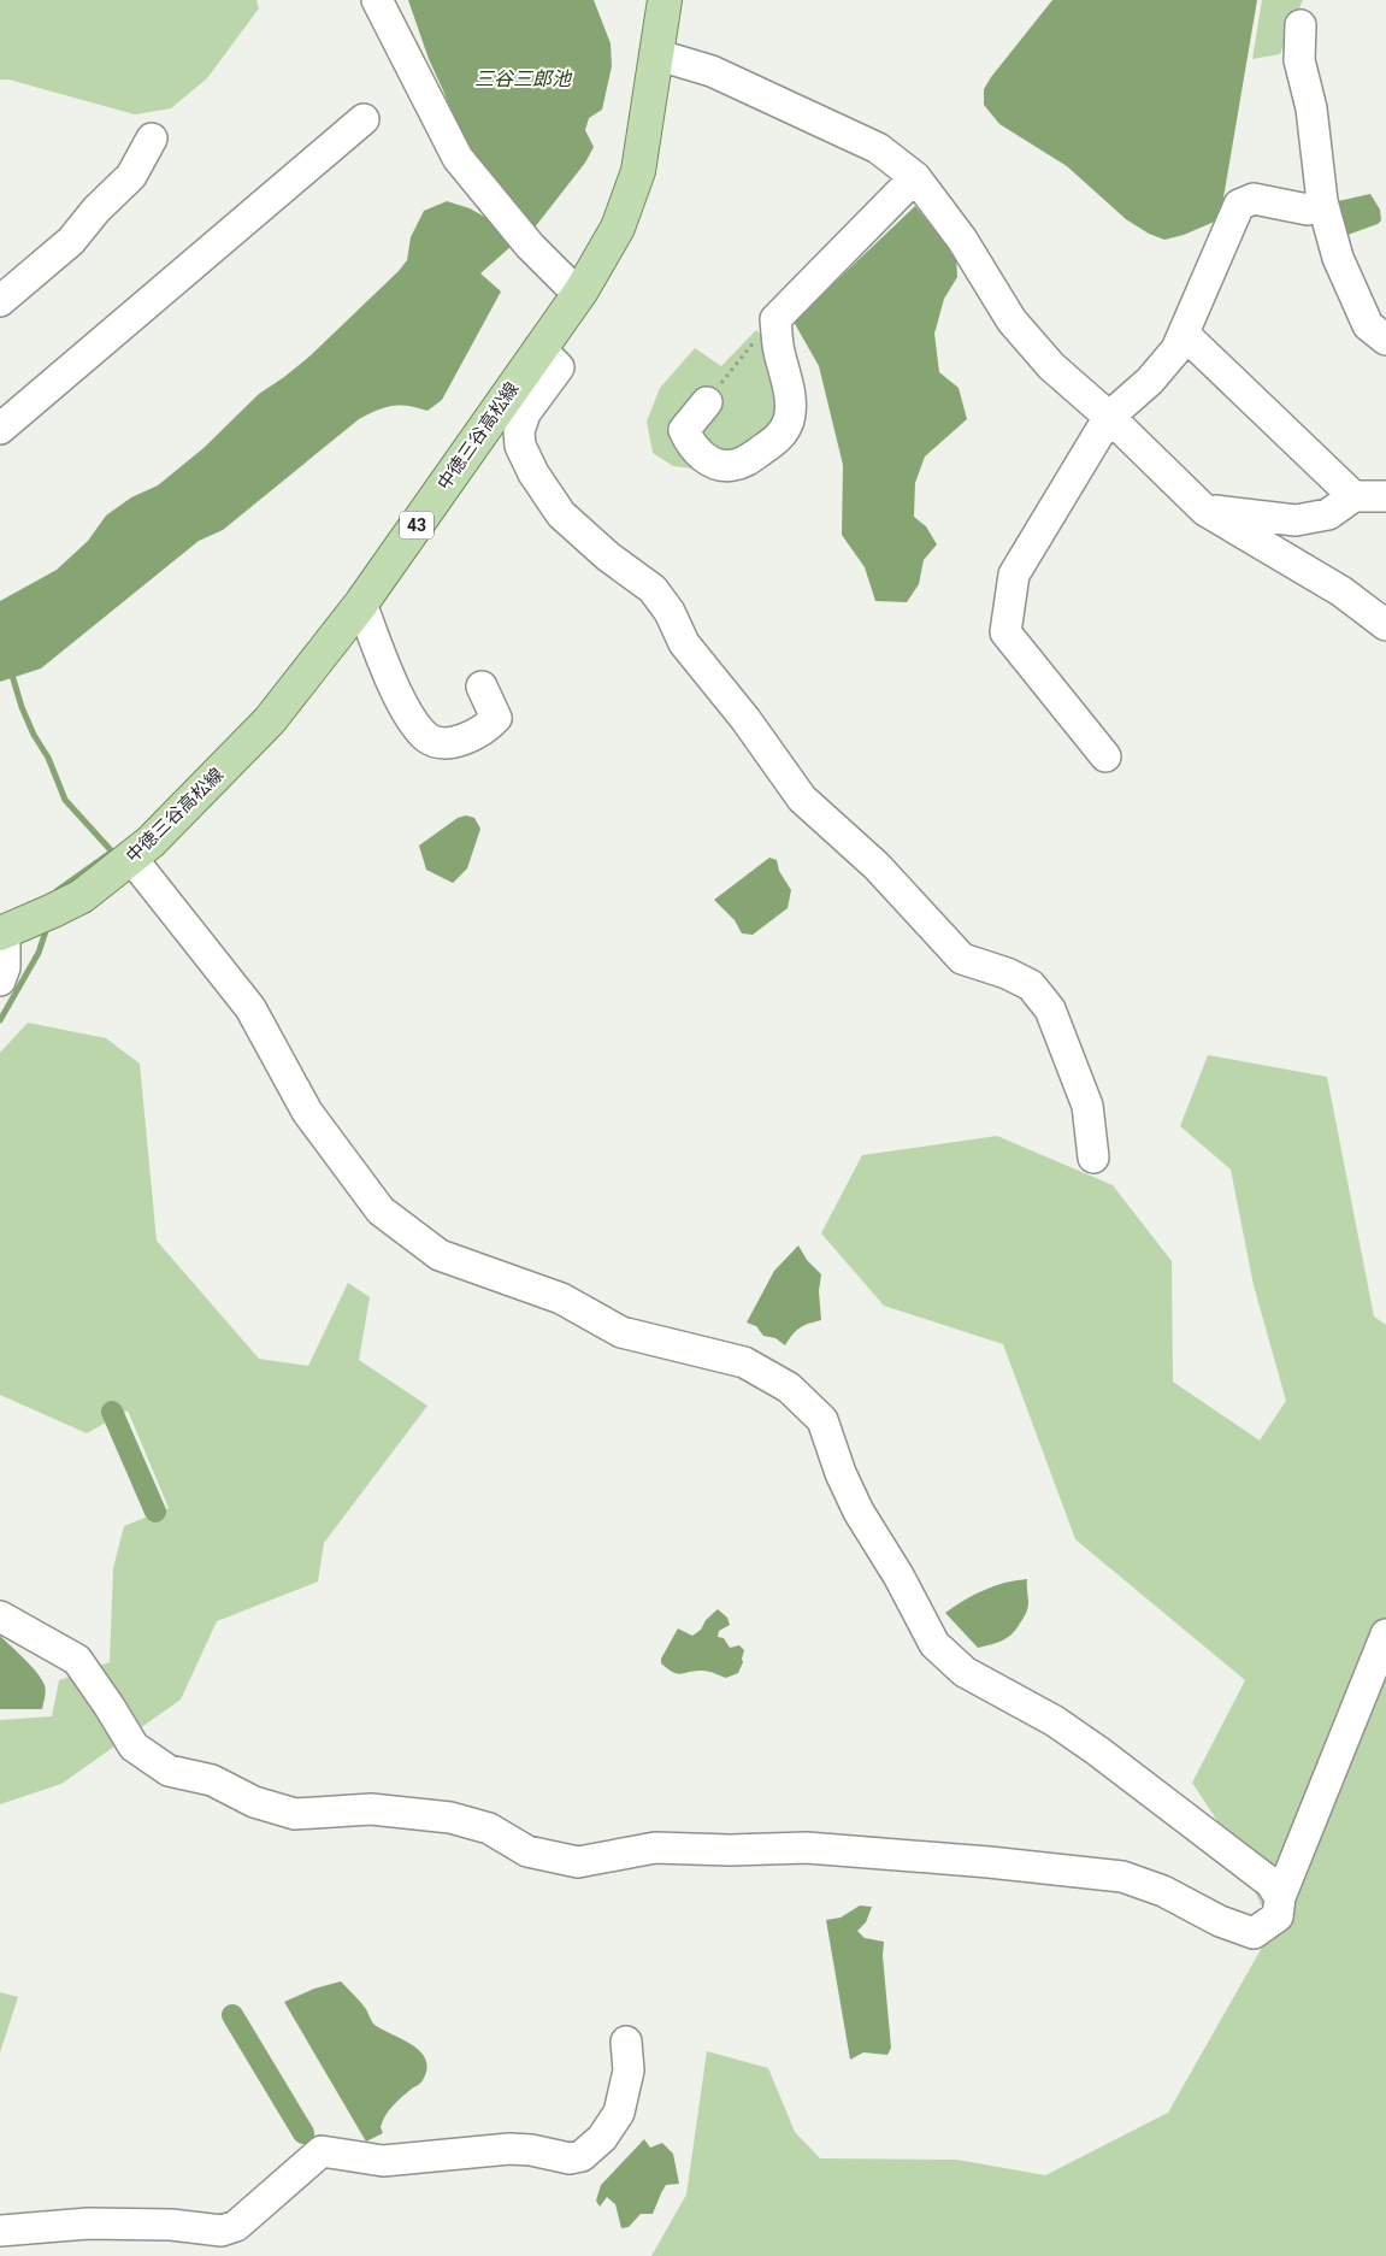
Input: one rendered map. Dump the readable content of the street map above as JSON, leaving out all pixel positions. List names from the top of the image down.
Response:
{
  "streets": {
    "main road": ["中徳三谷高松線", "43"]
  },
  "water": ["三谷三郎池"]
}
